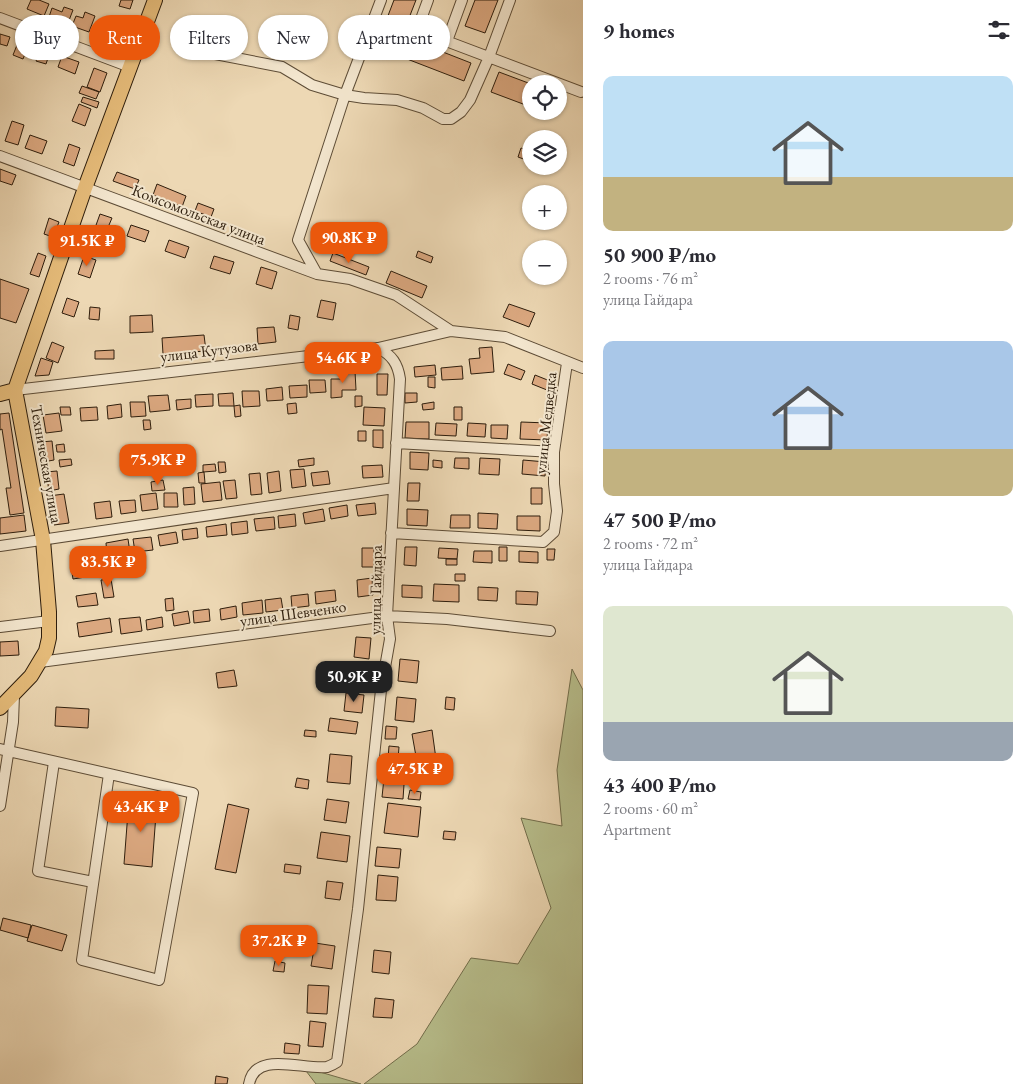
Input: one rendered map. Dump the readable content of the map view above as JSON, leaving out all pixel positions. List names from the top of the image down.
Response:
{
  "streets": {
    "main road": ["улица Кутузова", "Техническая улица"],
    "street": [
      "Комсомольская улица",
      "улица Медведка",
      "улица Гайдара",
      "улица Шевченко"
    ]
  },
  "crossings": [
    ["Комсомольская улица", "улица Кутузова"],
    ["Комсомольская улица", "улица Медведка"],
    ["улица Кутузова", "Техническая улица"],
    ["улица Кутузова", "улица Гайдара"],
    ["улица Медведка", "улица Гайдара"],
    ["Техническая улица", "улица Шевченко"],
    ["улица Гайдара", "улица Шевченко"]
  ],
  "page": {
    "heading": "9 homes",
    "chip": [
      "Buy",
      "Rent",
      "Filters",
      "New",
      "Apartment"
    ],
    "list": [
      {
        "name": "50 900 ₽/mo",
        "note": "2 rooms · 76 m² · улица Гайдара"
      },
      {
        "name": "47 500 ₽/mo",
        "note": "2 rooms · 72 m² · улица Гайдара"
      },
      {
        "name": "43 400 ₽/mo",
        "note": "2 rooms · 60 m² · Apartment"
      }
    ],
    "map_buttons": ["+", "−"],
    "price": [
      "90.8K ₽",
      "91.5K ₽",
      "54.6K ₽",
      "75.9K ₽",
      "83.5K ₽",
      "50.9K ₽",
      "47.5K ₽",
      "43.4K ₽",
      "37.2K ₽"
    ]
  }
}
